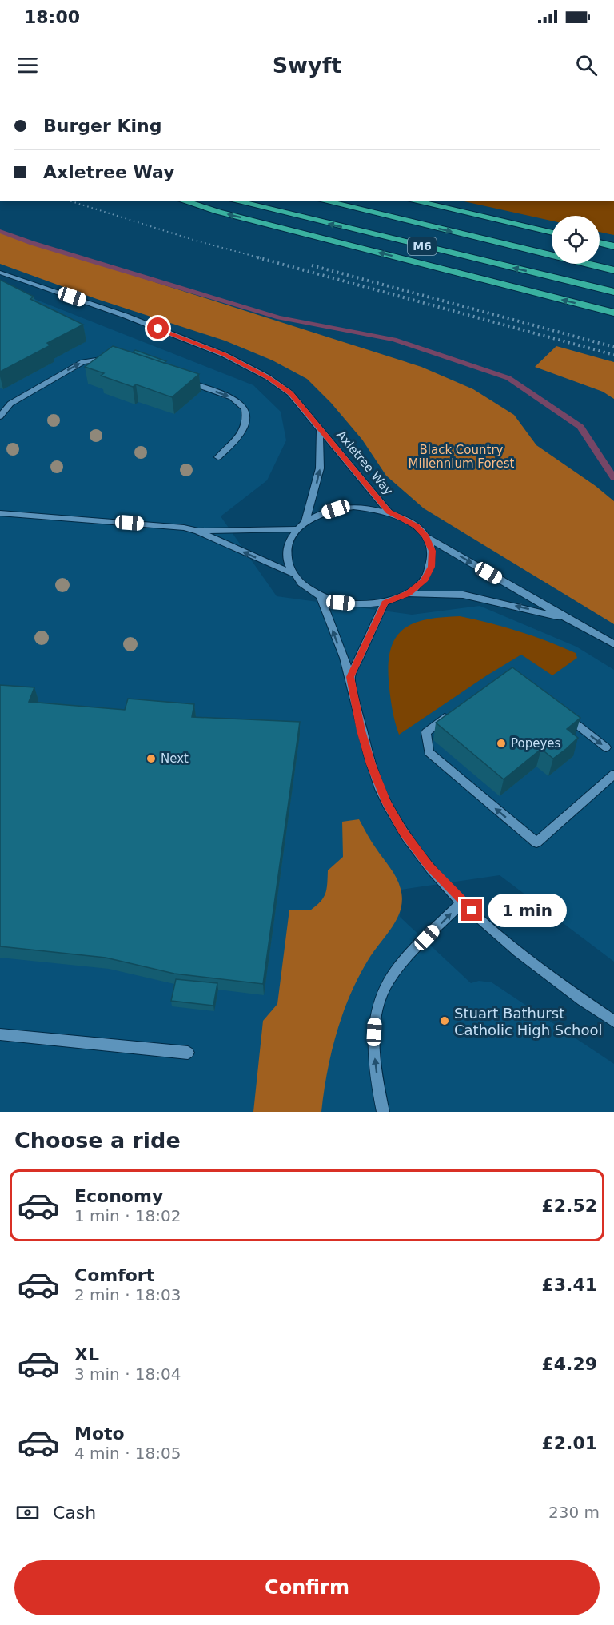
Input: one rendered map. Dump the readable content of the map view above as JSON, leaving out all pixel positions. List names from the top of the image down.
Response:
{
  "streets": {
    "highway": ["M6"],
    "street": ["Axletree Way"]
  },
  "parks": ["Black Country Millennium Forest"],
  "places": ["Popeyes", "Next", "Stuart Bathurst Catholic High School"],
  "page": {
    "status": "18:00",
    "header": "Swyft",
    "banner": ["Burger King", "Axletree Way"],
    "bubble": "1 min",
    "heading": "Choose a ride",
    "list": [
      {
        "name": "Economy",
        "note": "1 min · 18:02",
        "value": "£2.52"
      },
      {
        "name": "Comfort",
        "note": "2 min · 18:03",
        "value": "£3.41"
      },
      {
        "name": "XL",
        "note": "3 min · 18:04",
        "value": "£4.29"
      },
      {
        "name": "Moto",
        "note": "4 min · 18:05",
        "value": "£2.01"
      }
    ],
    "pay": ["Cash", "230 m"],
    "buttons": "Confirm"
  }
}
